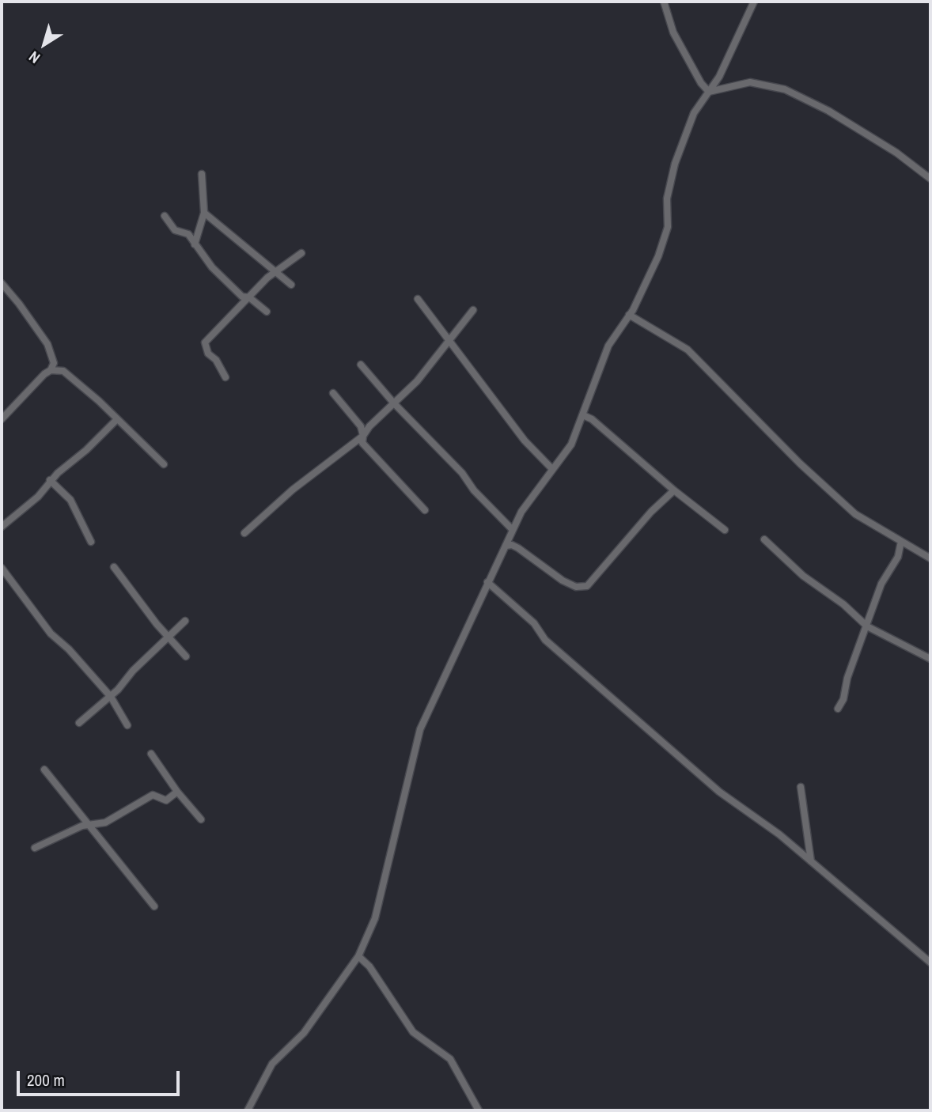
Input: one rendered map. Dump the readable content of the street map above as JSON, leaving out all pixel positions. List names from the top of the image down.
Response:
{
  "scale_bar": "200 m",
  "north": "bottom left"
}
